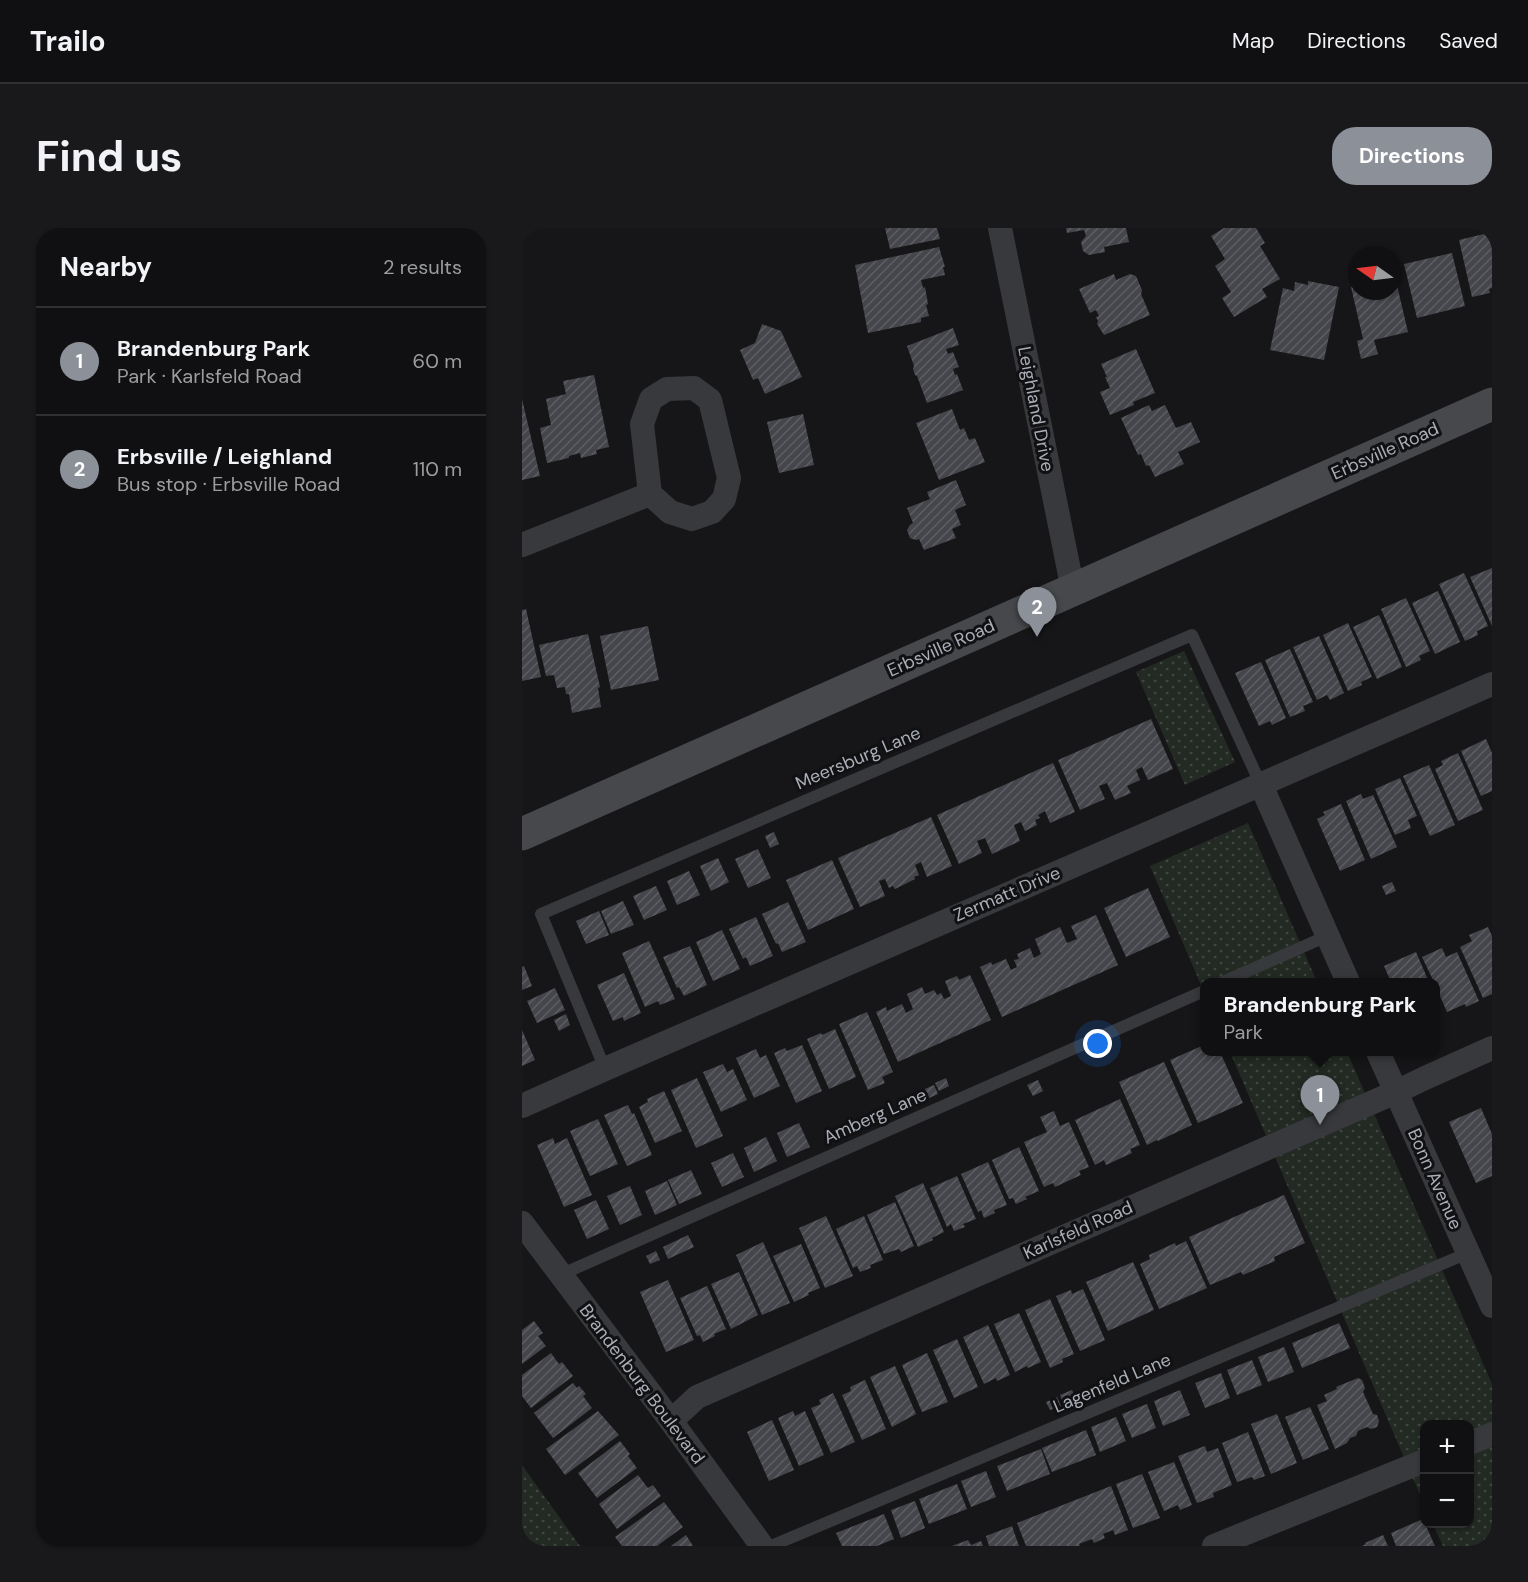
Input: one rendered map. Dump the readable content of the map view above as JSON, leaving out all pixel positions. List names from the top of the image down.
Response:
{
  "streets": {
    "main road": ["Erbsville Road"],
    "street": [
      "Leighland Drive",
      "Zermatt Drive",
      "Bonn Avenue",
      "Karlsfeld Road",
      "Brandenburg Boulevard"
    ],
    "lane": ["Meersburg Lane", "Amberg Lane", "Lagenfeld Lane"]
  },
  "crossings": [
    ["Leighland Drive", "Erbsville Road"],
    ["Meersburg Lane", "Zermatt Drive"],
    ["Amberg Lane", "Brandenburg Boulevard"],
    ["Bonn Avenue", "Karlsfeld Road"],
    ["Bonn Avenue", "Lagenfeld Lane"],
    ["Karlsfeld Road", "Brandenburg Boulevard"]
  ],
  "north": "left",
  "page": {
    "header": "Trailo",
    "nav": ["Map", "Directions", "Saved"],
    "buttons": "Directions",
    "title": "Find us",
    "heading": ["Nearby", "2 results"],
    "list": [
      {
        "mark": "1",
        "name": "Brandenburg Park",
        "note": "Park · Karlsfeld Road",
        "value": "60 m"
      },
      {
        "mark": "2",
        "name": "Erbsville / Leighland",
        "note": "Bus stop · Erbsville Road",
        "value": "110 m"
      }
    ],
    "pins": ["2", "1"],
    "popup": ["Brandenburg Park", "Park"],
    "map_buttons": ["+", "−"]
  }
}
